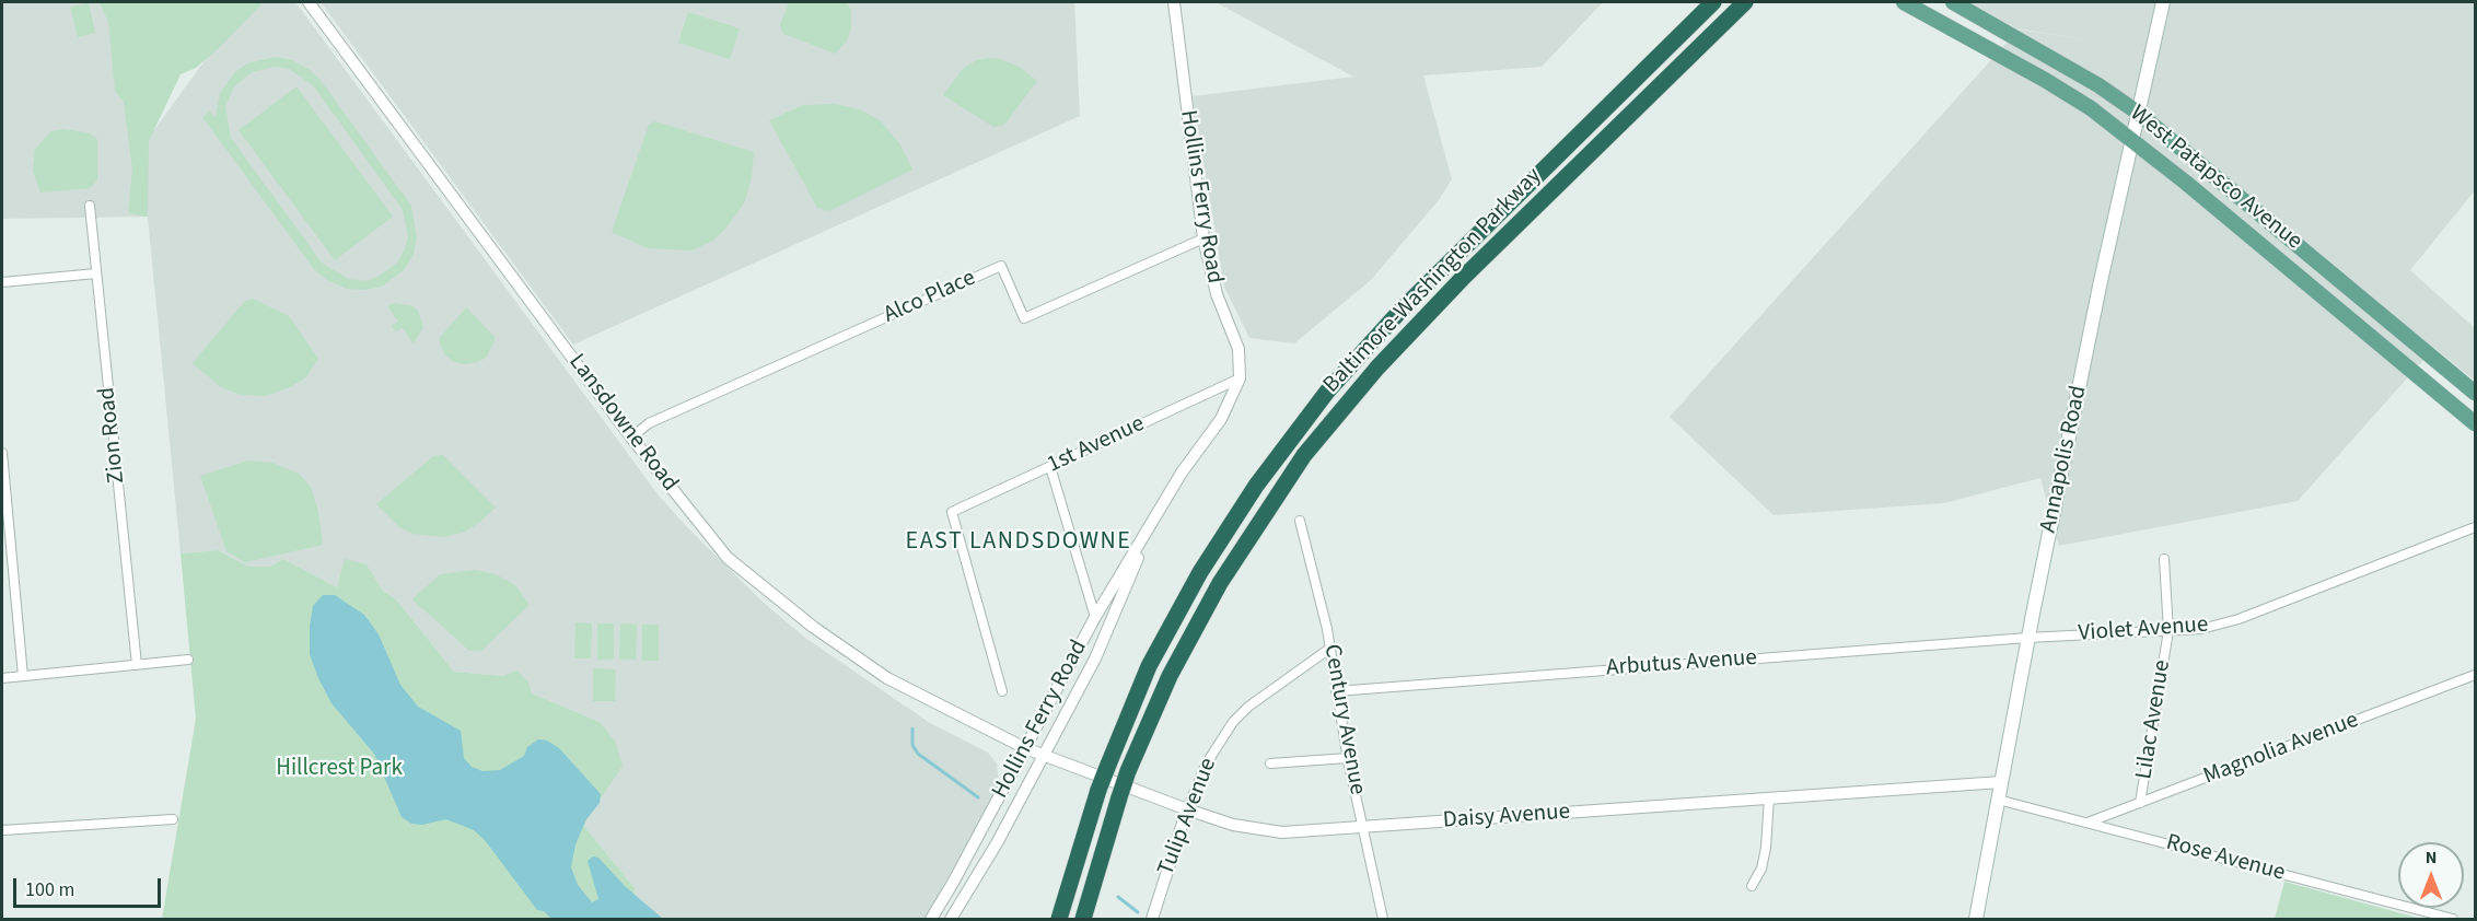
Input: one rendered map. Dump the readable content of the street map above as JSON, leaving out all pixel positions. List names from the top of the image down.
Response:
{
  "streets": {
    "highway": ["Baltimore-Washington Parkway"],
    "main road": ["West Patapsco Avenue", "Annapolis Road"],
    "street": [
      "Hollins Ferry Road",
      "Alco Place",
      "Lansdowne Road",
      "Zion Road",
      "1st Avenue",
      "Violet Avenue",
      "Arbutus Avenue",
      "Century Avenue",
      "Lilac Avenue",
      "Magnolia Avenue",
      "Tulip Avenue",
      "Daisy Avenue",
      "Rose Avenue"
    ]
  },
  "crossings": [
    ["West Patapsco Avenue", "Annapolis Road"],
    ["Hollins Ferry Road", "Alco Place"],
    ["Hollins Ferry Road", "Lansdowne Road"],
    ["Hollins Ferry Road", "1st Avenue"],
    ["Hollins Ferry Road", "Daisy Avenue"],
    ["Alco Place", "Lansdowne Road"],
    ["Lansdowne Road", "Daisy Avenue"],
    ["Annapolis Road", "Violet Avenue"],
    ["Annapolis Road", "Arbutus Avenue"],
    ["Annapolis Road", "Daisy Avenue"],
    ["Annapolis Road", "Rose Avenue"],
    ["Violet Avenue", "Arbutus Avenue"],
    ["Violet Avenue", "Lilac Avenue"],
    ["Arbutus Avenue", "Century Avenue"],
    ["Century Avenue", "Tulip Avenue"],
    ["Century Avenue", "Daisy Avenue"],
    ["Lilac Avenue", "Magnolia Avenue"],
    ["Magnolia Avenue", "Rose Avenue"],
    ["Tulip Avenue", "Daisy Avenue"]
  ],
  "districts": ["EAST LANDSDOWNE"],
  "parks": ["Hillcrest Park"],
  "scale_bar": "100 m",
  "north": "top"
}
